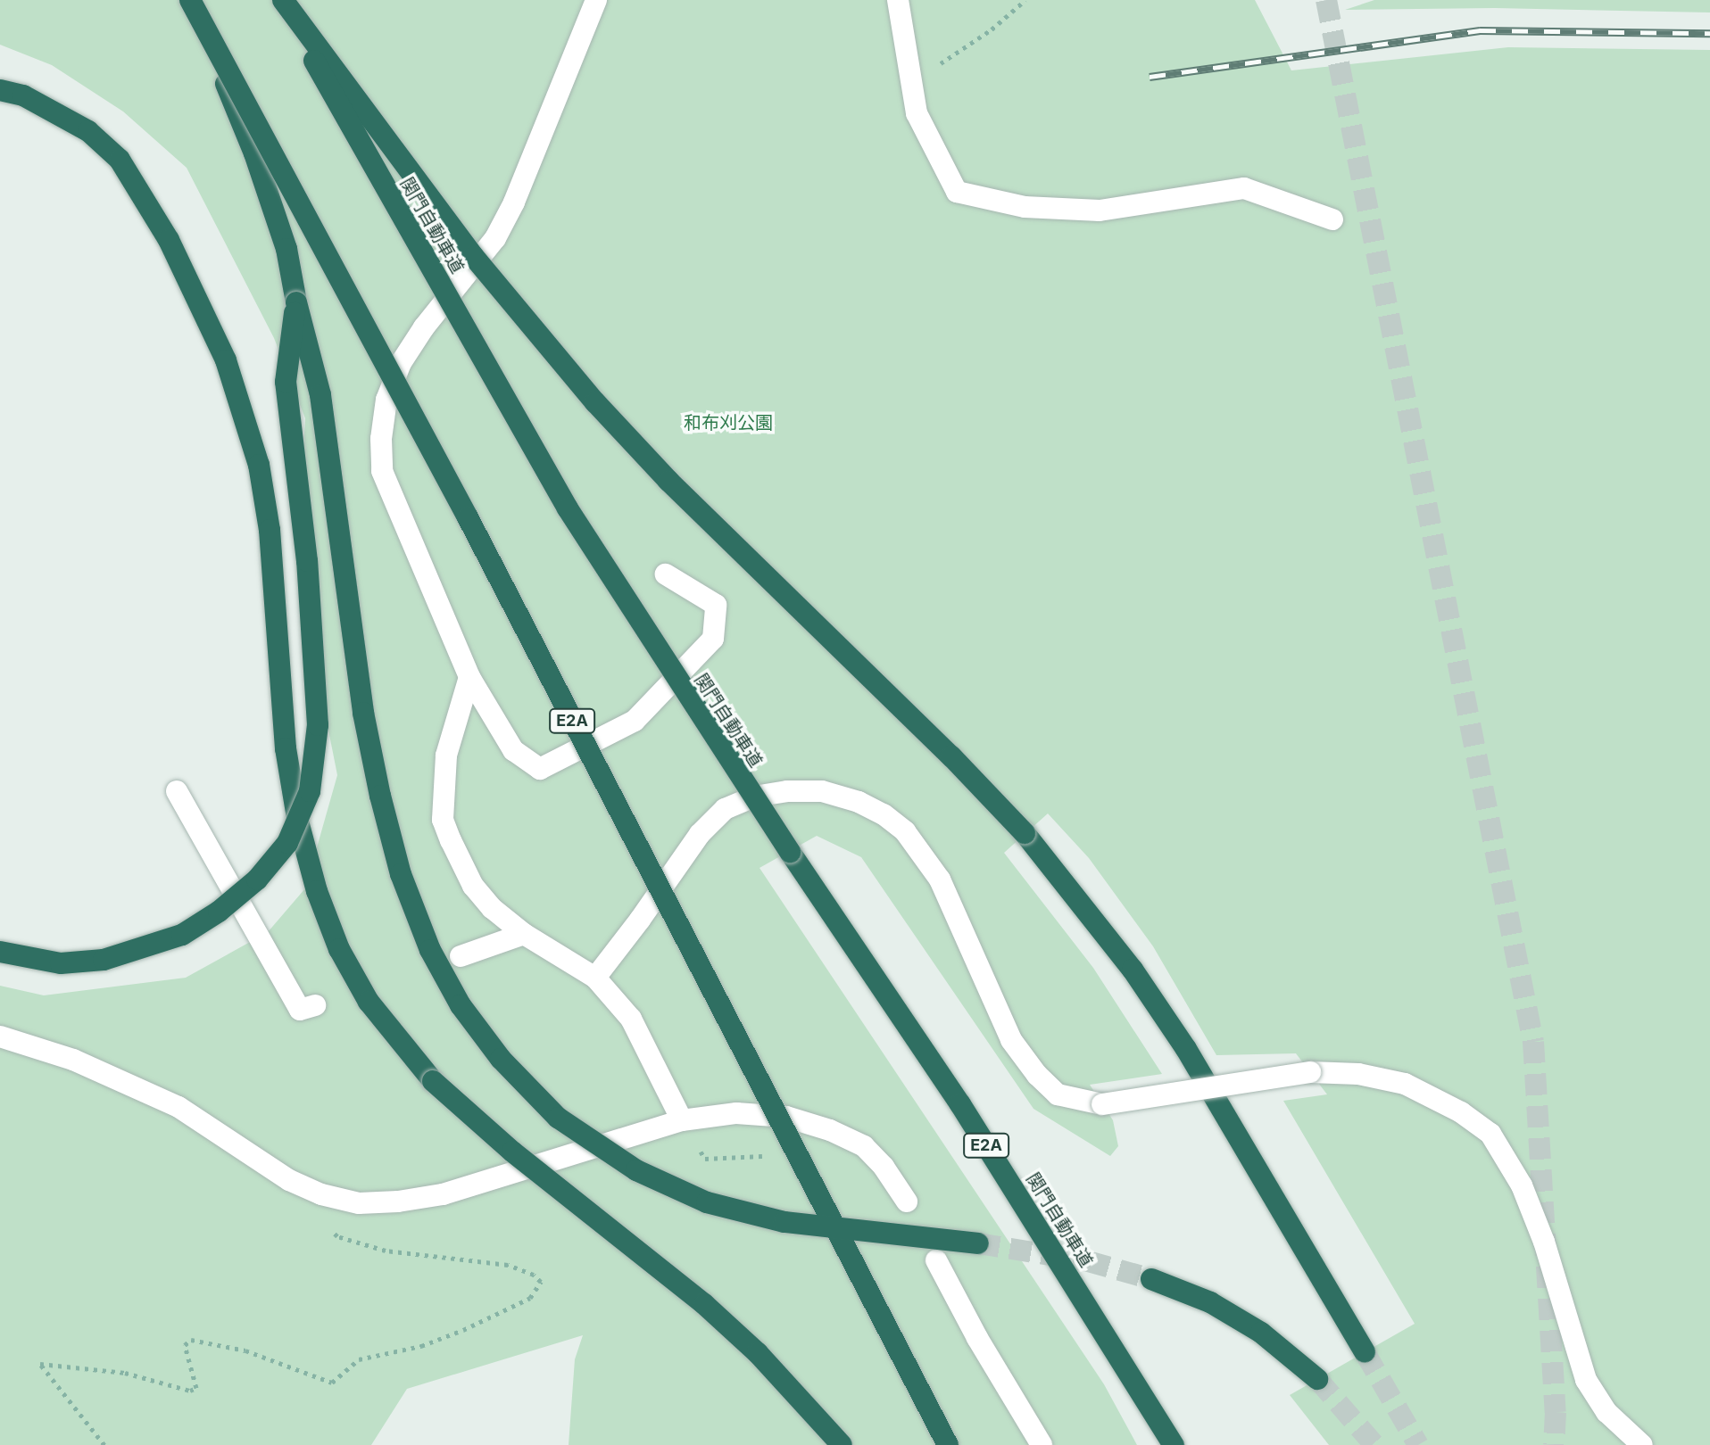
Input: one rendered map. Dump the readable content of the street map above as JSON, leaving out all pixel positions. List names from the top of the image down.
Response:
{
  "streets": {
    "highway": ["関門自動車道", "E2A"]
  },
  "parks": ["和布刈公園"]
}
